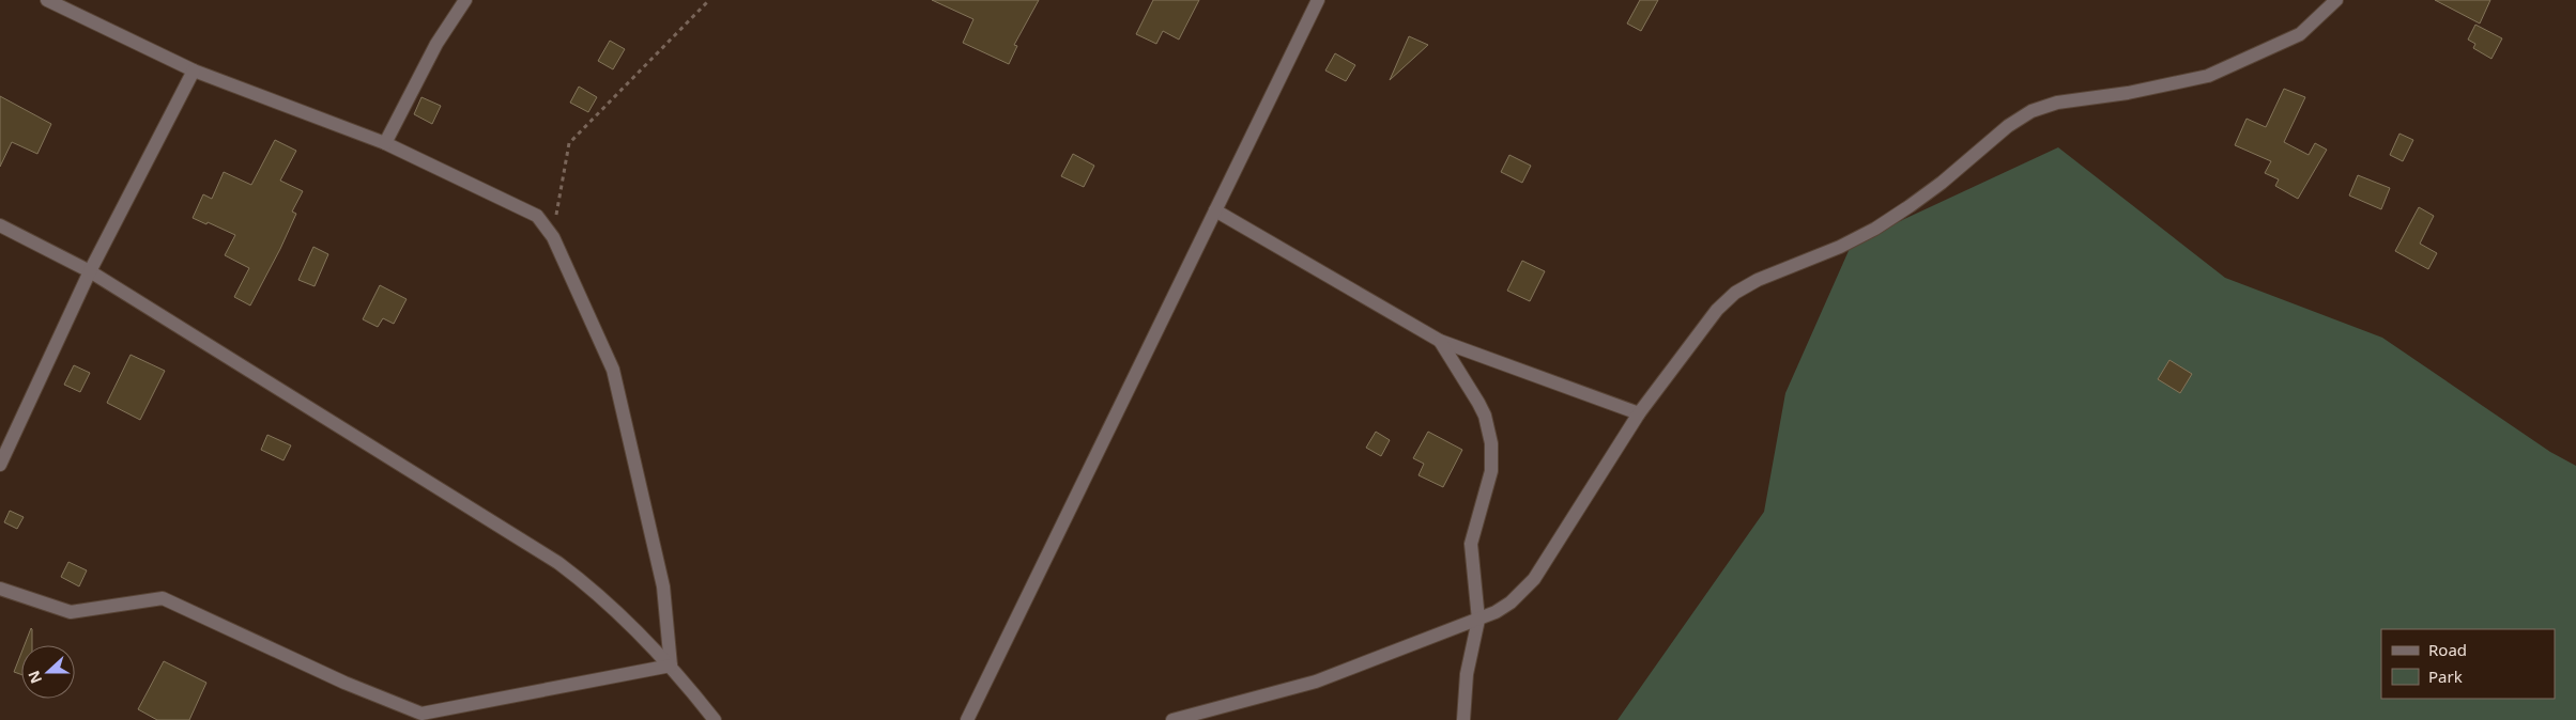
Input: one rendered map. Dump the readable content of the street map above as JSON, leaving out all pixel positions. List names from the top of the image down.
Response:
{
  "legend": ["Road", "Park"],
  "north": "left"
}
